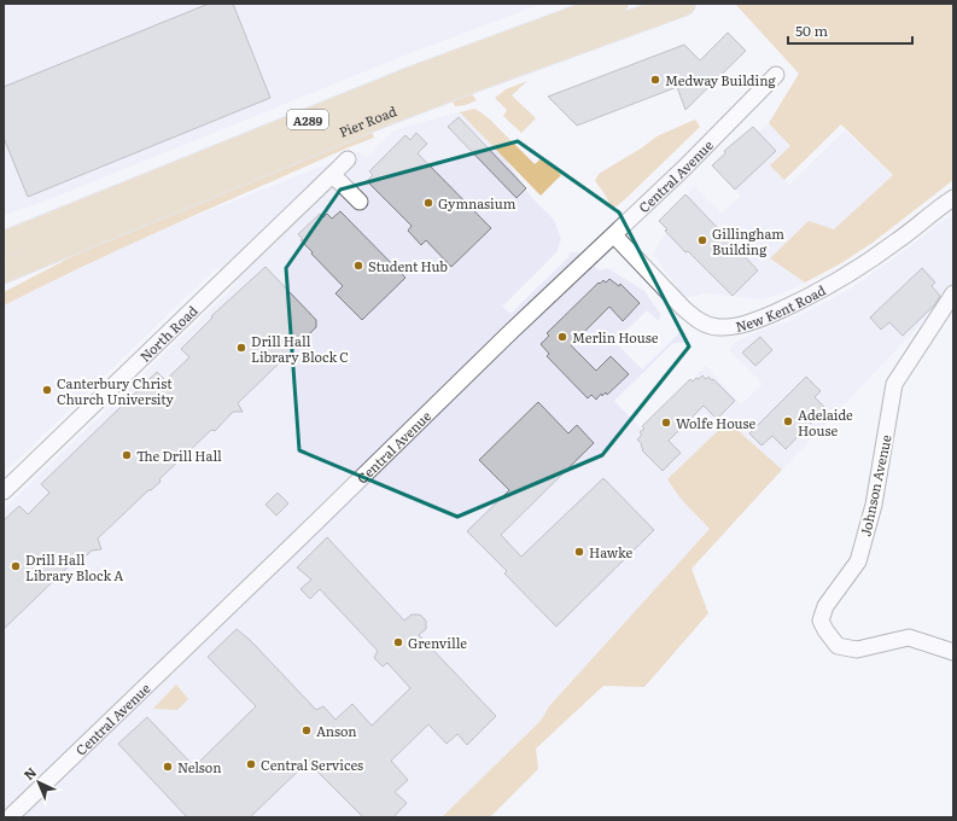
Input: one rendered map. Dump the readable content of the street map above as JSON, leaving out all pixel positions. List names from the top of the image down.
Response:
{
  "streets": {
    "main road": ["A289", "Pier Road"],
    "street": [
      "Central Avenue",
      "New Kent Road",
      "North Road",
      "Johnson Avenue"
    ]
  },
  "crossings": [
    ["Central Avenue", "New Kent Road"]
  ],
  "places": [
    "Medway Building",
    "Gymnasium",
    "Gillingham Building",
    "Student Hub",
    "Merlin House",
    "Drill Hall Library Block C",
    "Canterbury Christ Church University",
    "Adelaide House",
    "Wolfe House",
    "The Drill Hall",
    "Hawke",
    "Drill Hall Library Block A",
    "Grenville",
    "Anson",
    "Central Services",
    "Nelson"
  ],
  "scale_bar": "50 m",
  "north": "top left"
}
